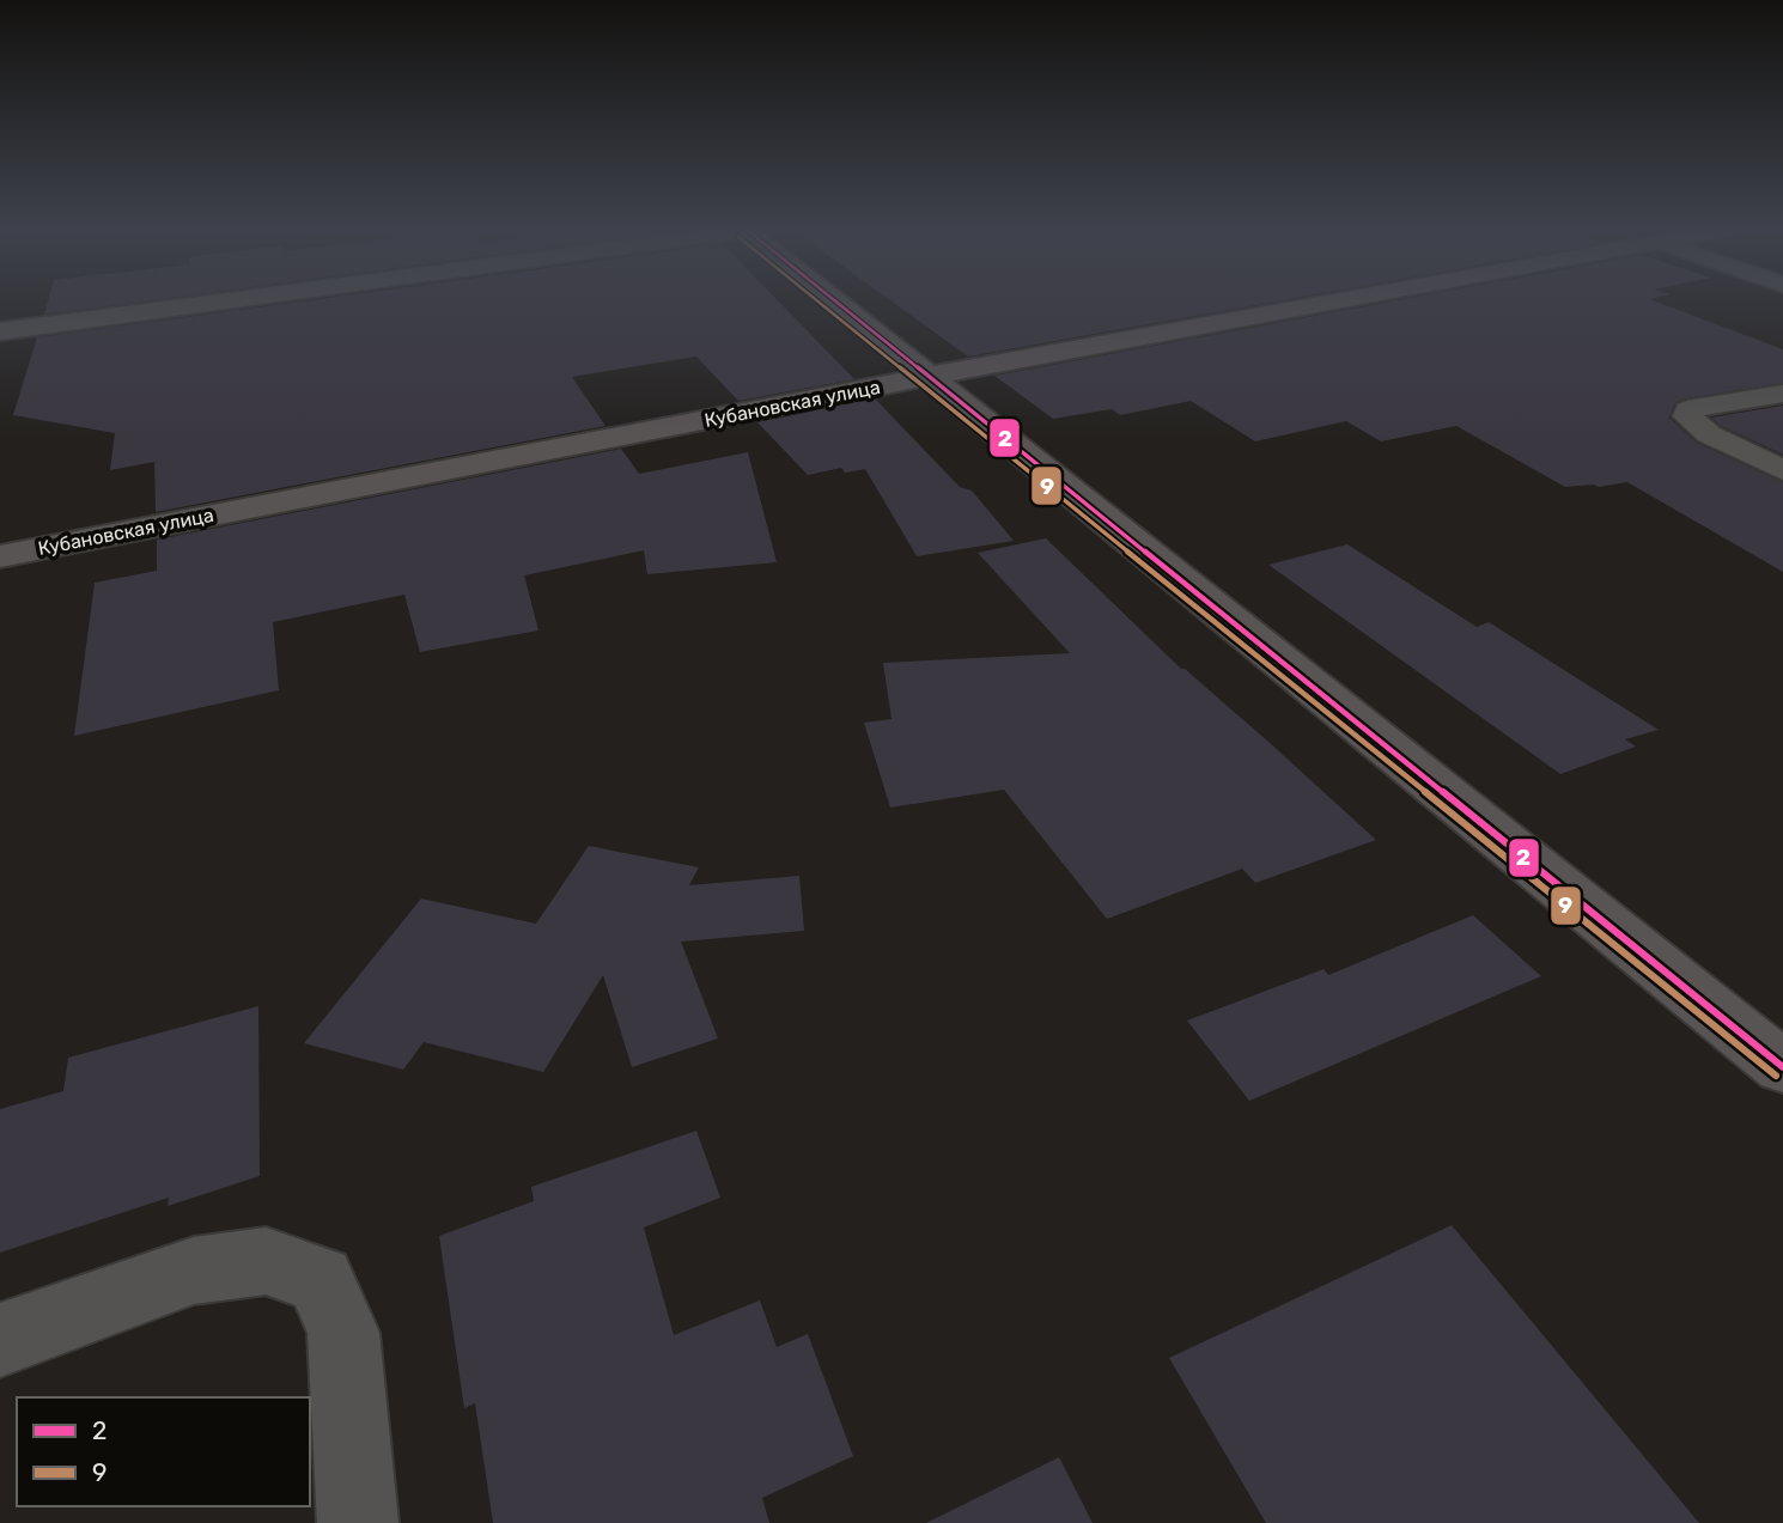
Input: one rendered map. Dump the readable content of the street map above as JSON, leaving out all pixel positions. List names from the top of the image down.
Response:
{
  "streets": {
    "street": ["Кубановская улица"]
  },
  "lines": ["transit line 2", "transit line 9"],
  "legend": ["2", "9"]
}
